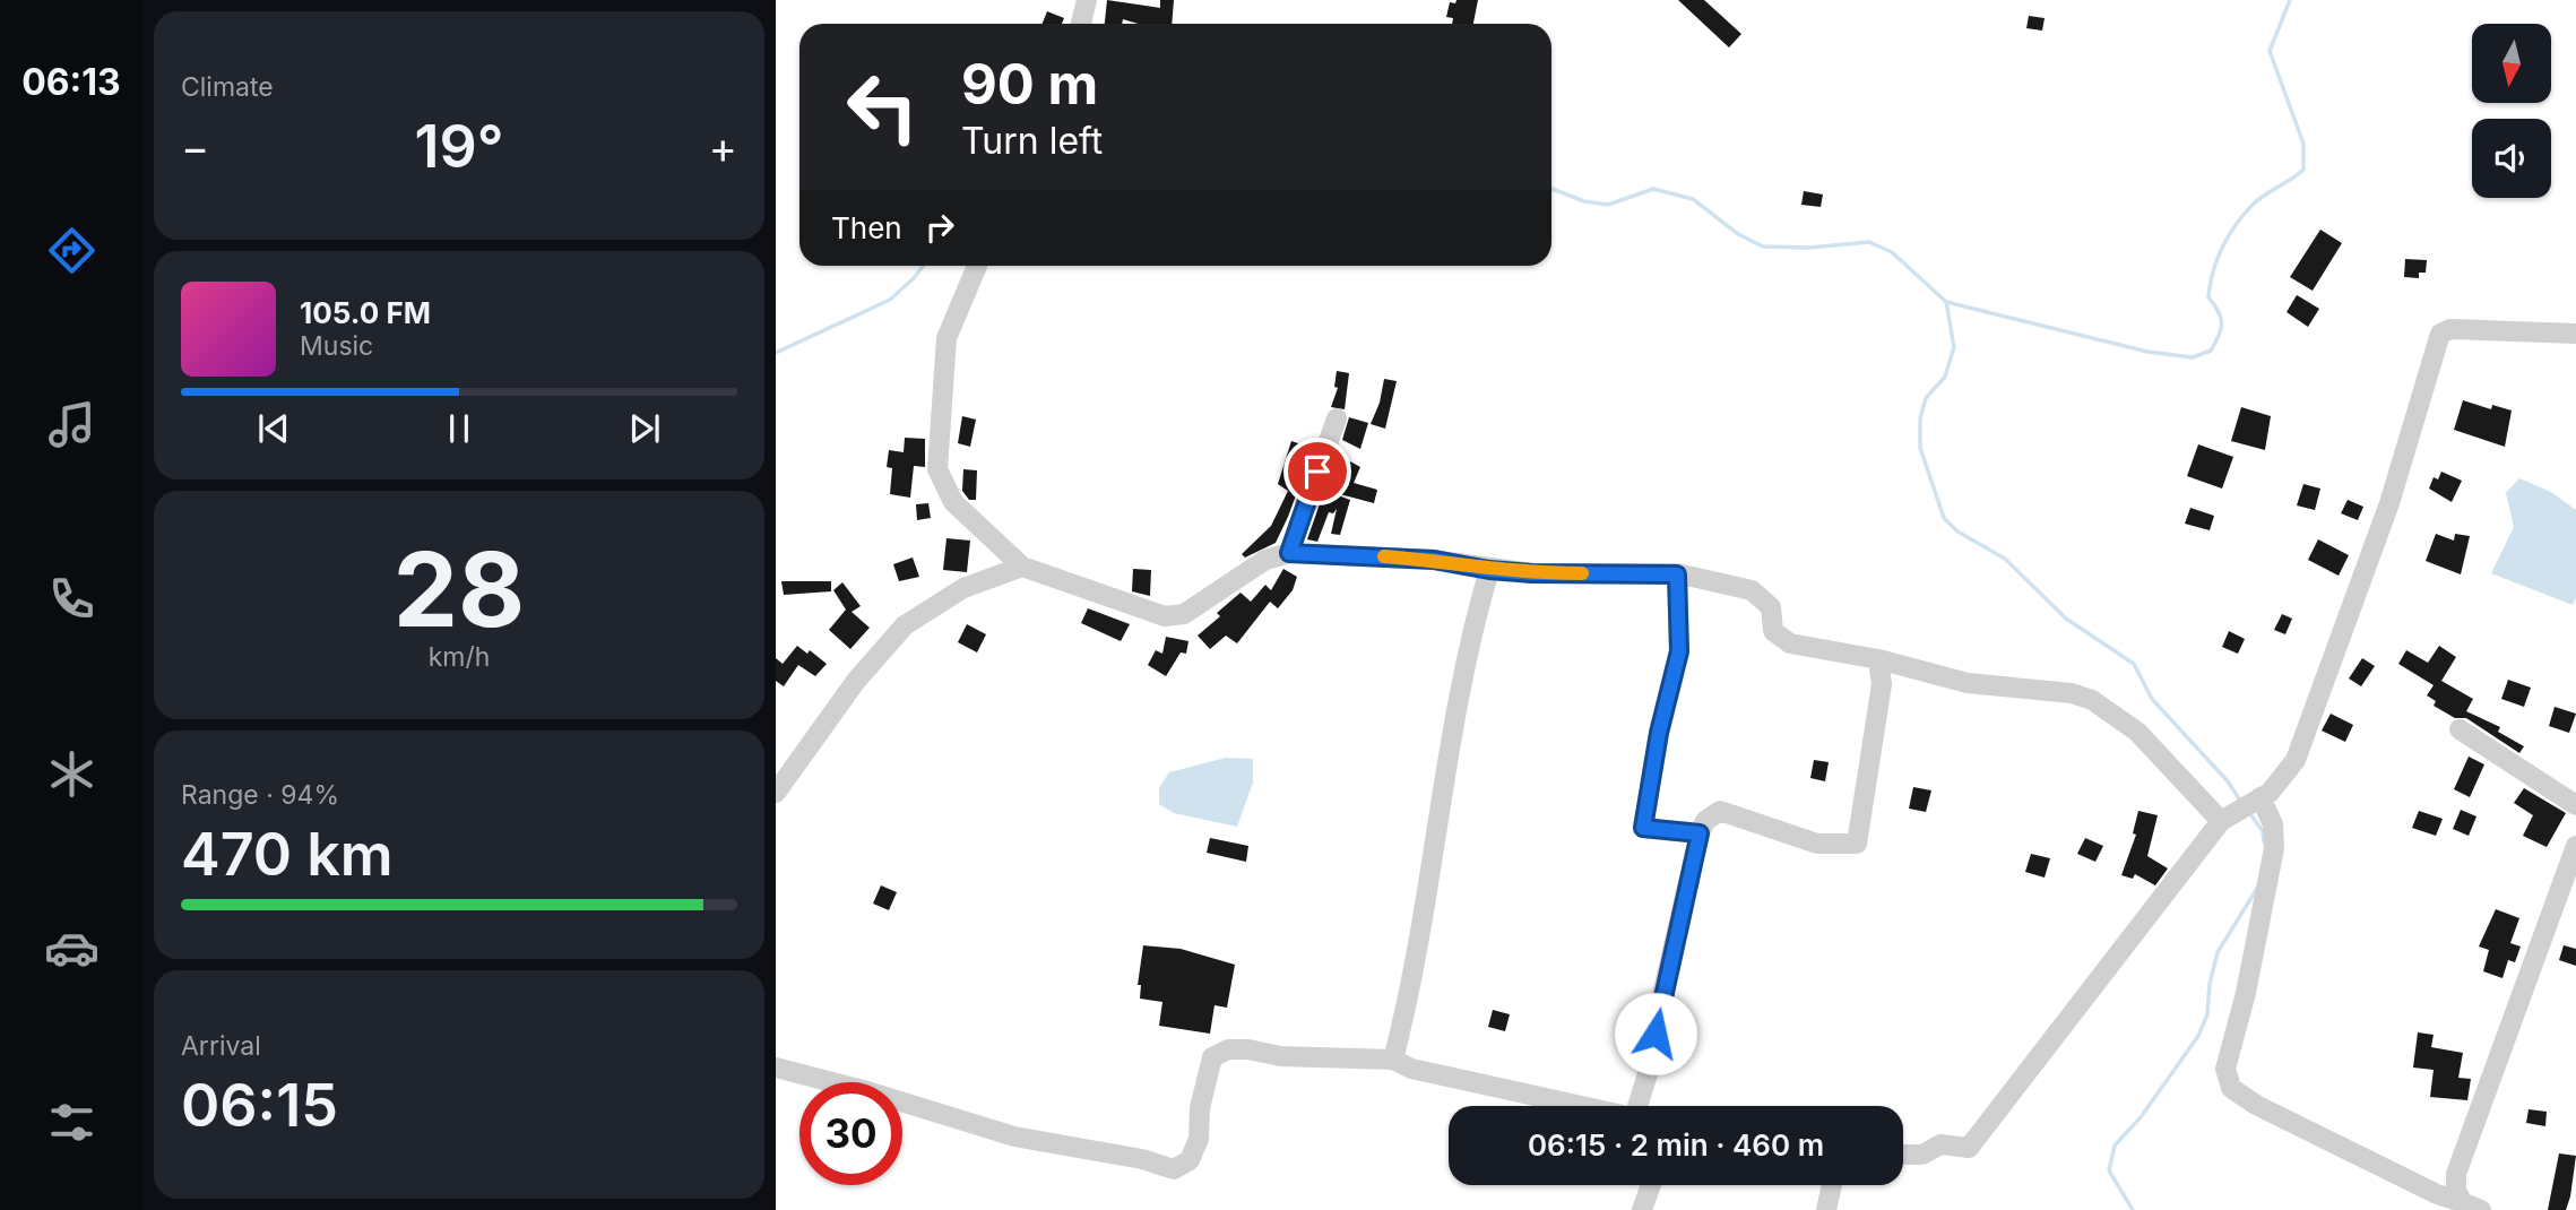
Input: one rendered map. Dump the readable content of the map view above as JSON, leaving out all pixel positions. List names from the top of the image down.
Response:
{
  "north": "bottom",
  "page": {
    "tabs": "06:13",
    "tile": [
      "Climate",
      ["28", "km/h"],
      ["Range · 94%", "470 km"],
      ["Arrival", "06:15"]
    ],
    "turn": ["90 m", "Turn left"],
    "heat": ["−", "19°", "+"],
    "then": "Then",
    "song": ["105.0 FM", "Music"],
    "limit": "30",
    "trip": "06:15 · 2 min · 460 m"
  }
}
